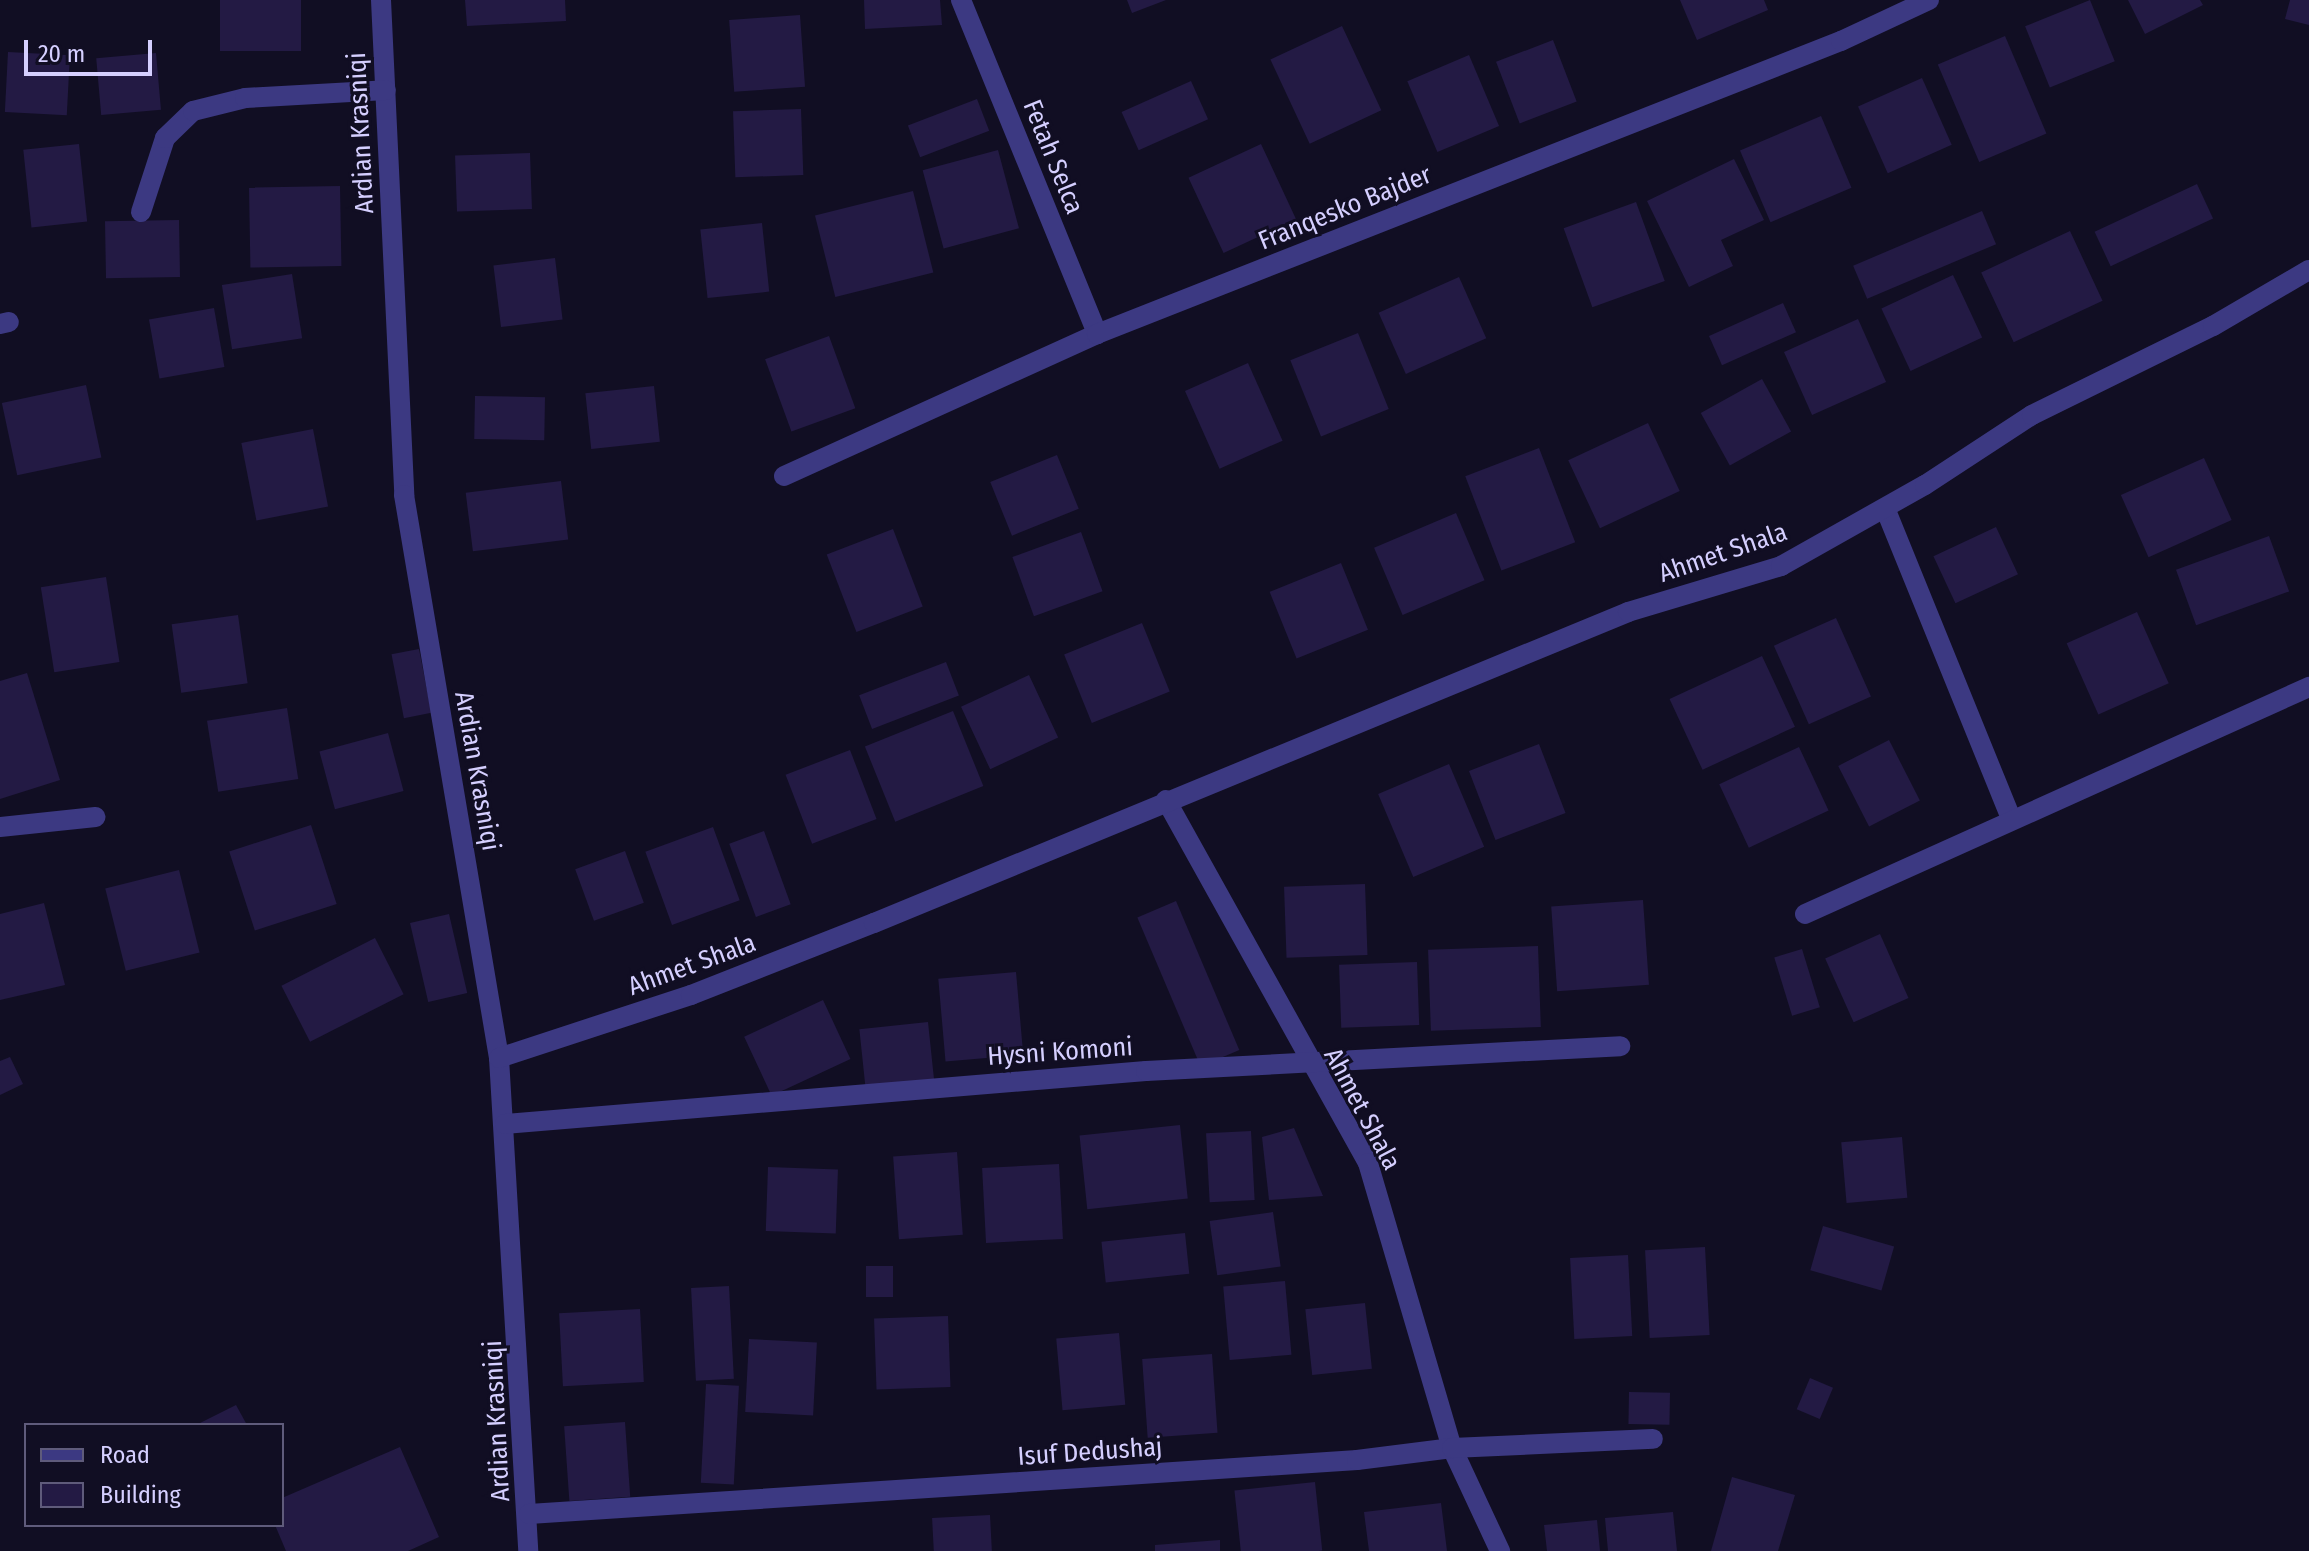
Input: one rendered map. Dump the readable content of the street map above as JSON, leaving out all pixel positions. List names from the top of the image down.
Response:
{
  "streets": {
    "street": [
      "Ardian Krasniqi",
      "Fetah Selca",
      "Franqesko Bajder",
      "Ahmet Shala",
      "Hysni Komoni",
      "Isuf Dedushaj"
    ]
  },
  "crossings": [
    ["Ardian Krasniqi", "Ahmet Shala"],
    ["Ardian Krasniqi", "Hysni Komoni"],
    ["Ardian Krasniqi", "Isuf Dedushaj"],
    ["Fetah Selca", "Franqesko Bajder"],
    ["Ahmet Shala", "Hysni Komoni"],
    ["Ahmet Shala", "Isuf Dedushaj"]
  ],
  "legend": ["Road", "Building"],
  "scale_bar": "20 m"
}
